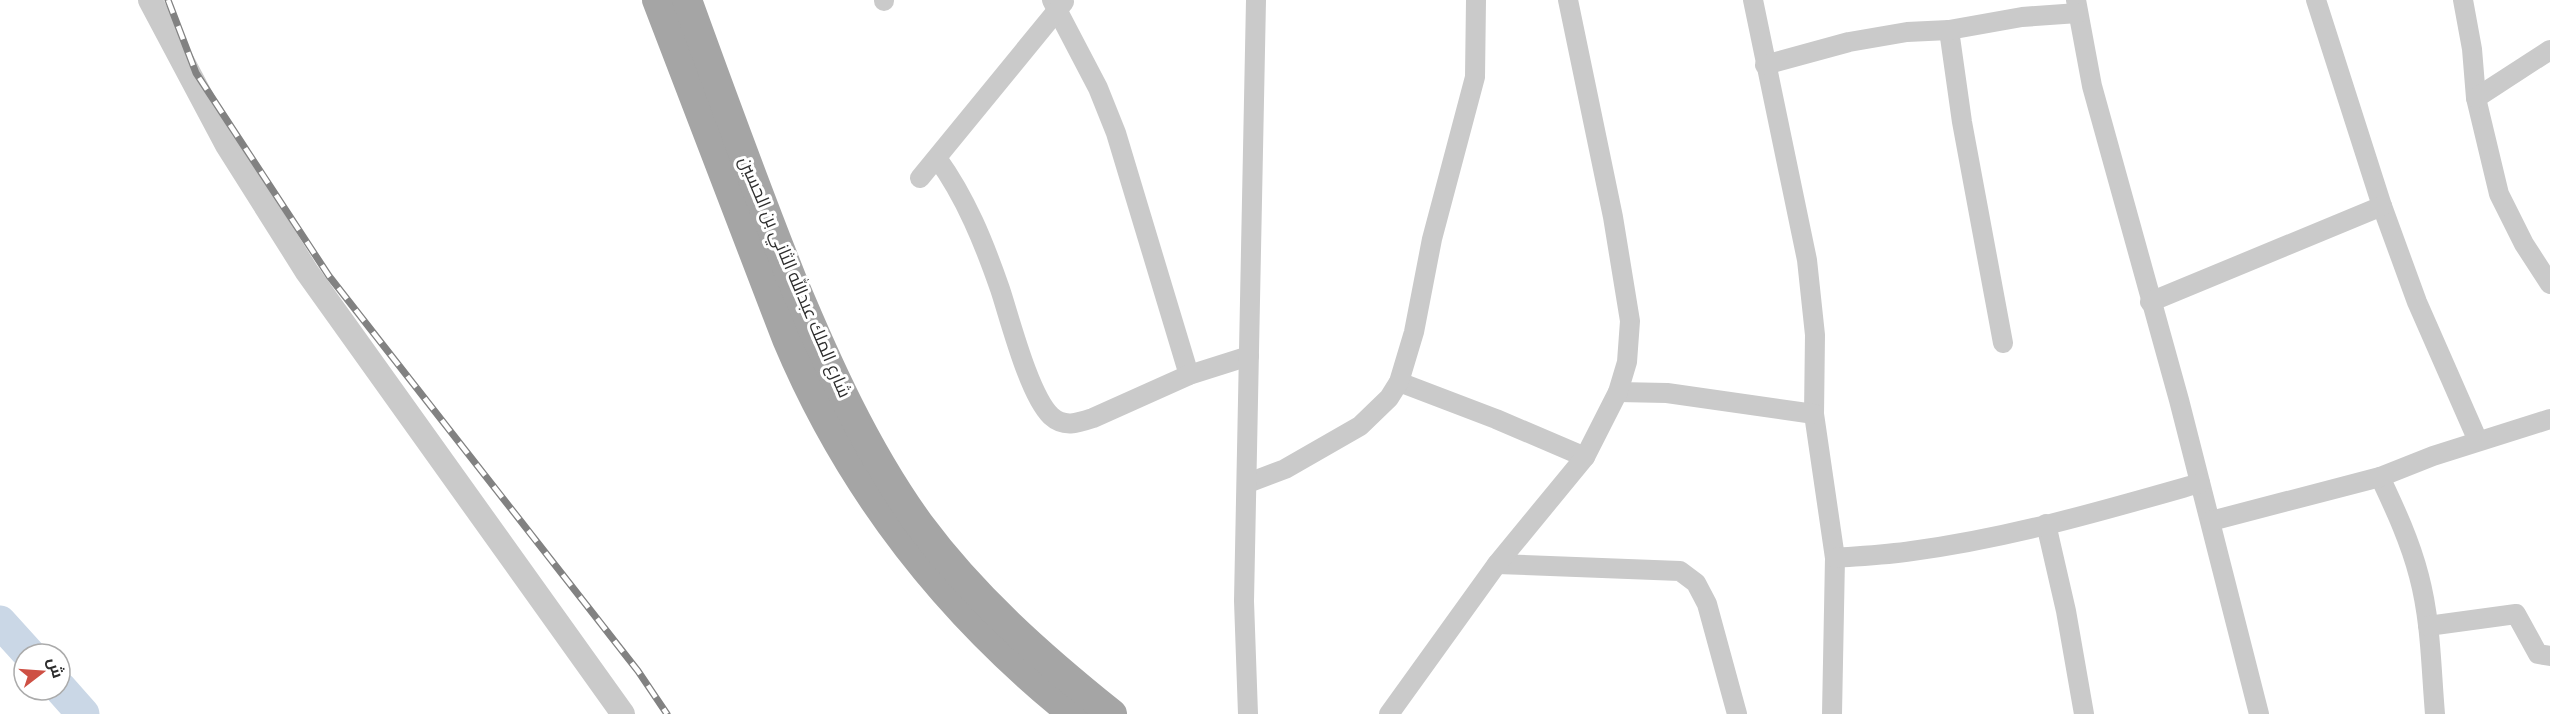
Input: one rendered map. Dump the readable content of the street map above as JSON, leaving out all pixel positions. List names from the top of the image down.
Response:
{
  "streets": {
    "main road": ["شارع الملك عبدالله الثاني بن الحسين"]
  },
  "north": "right"
}
